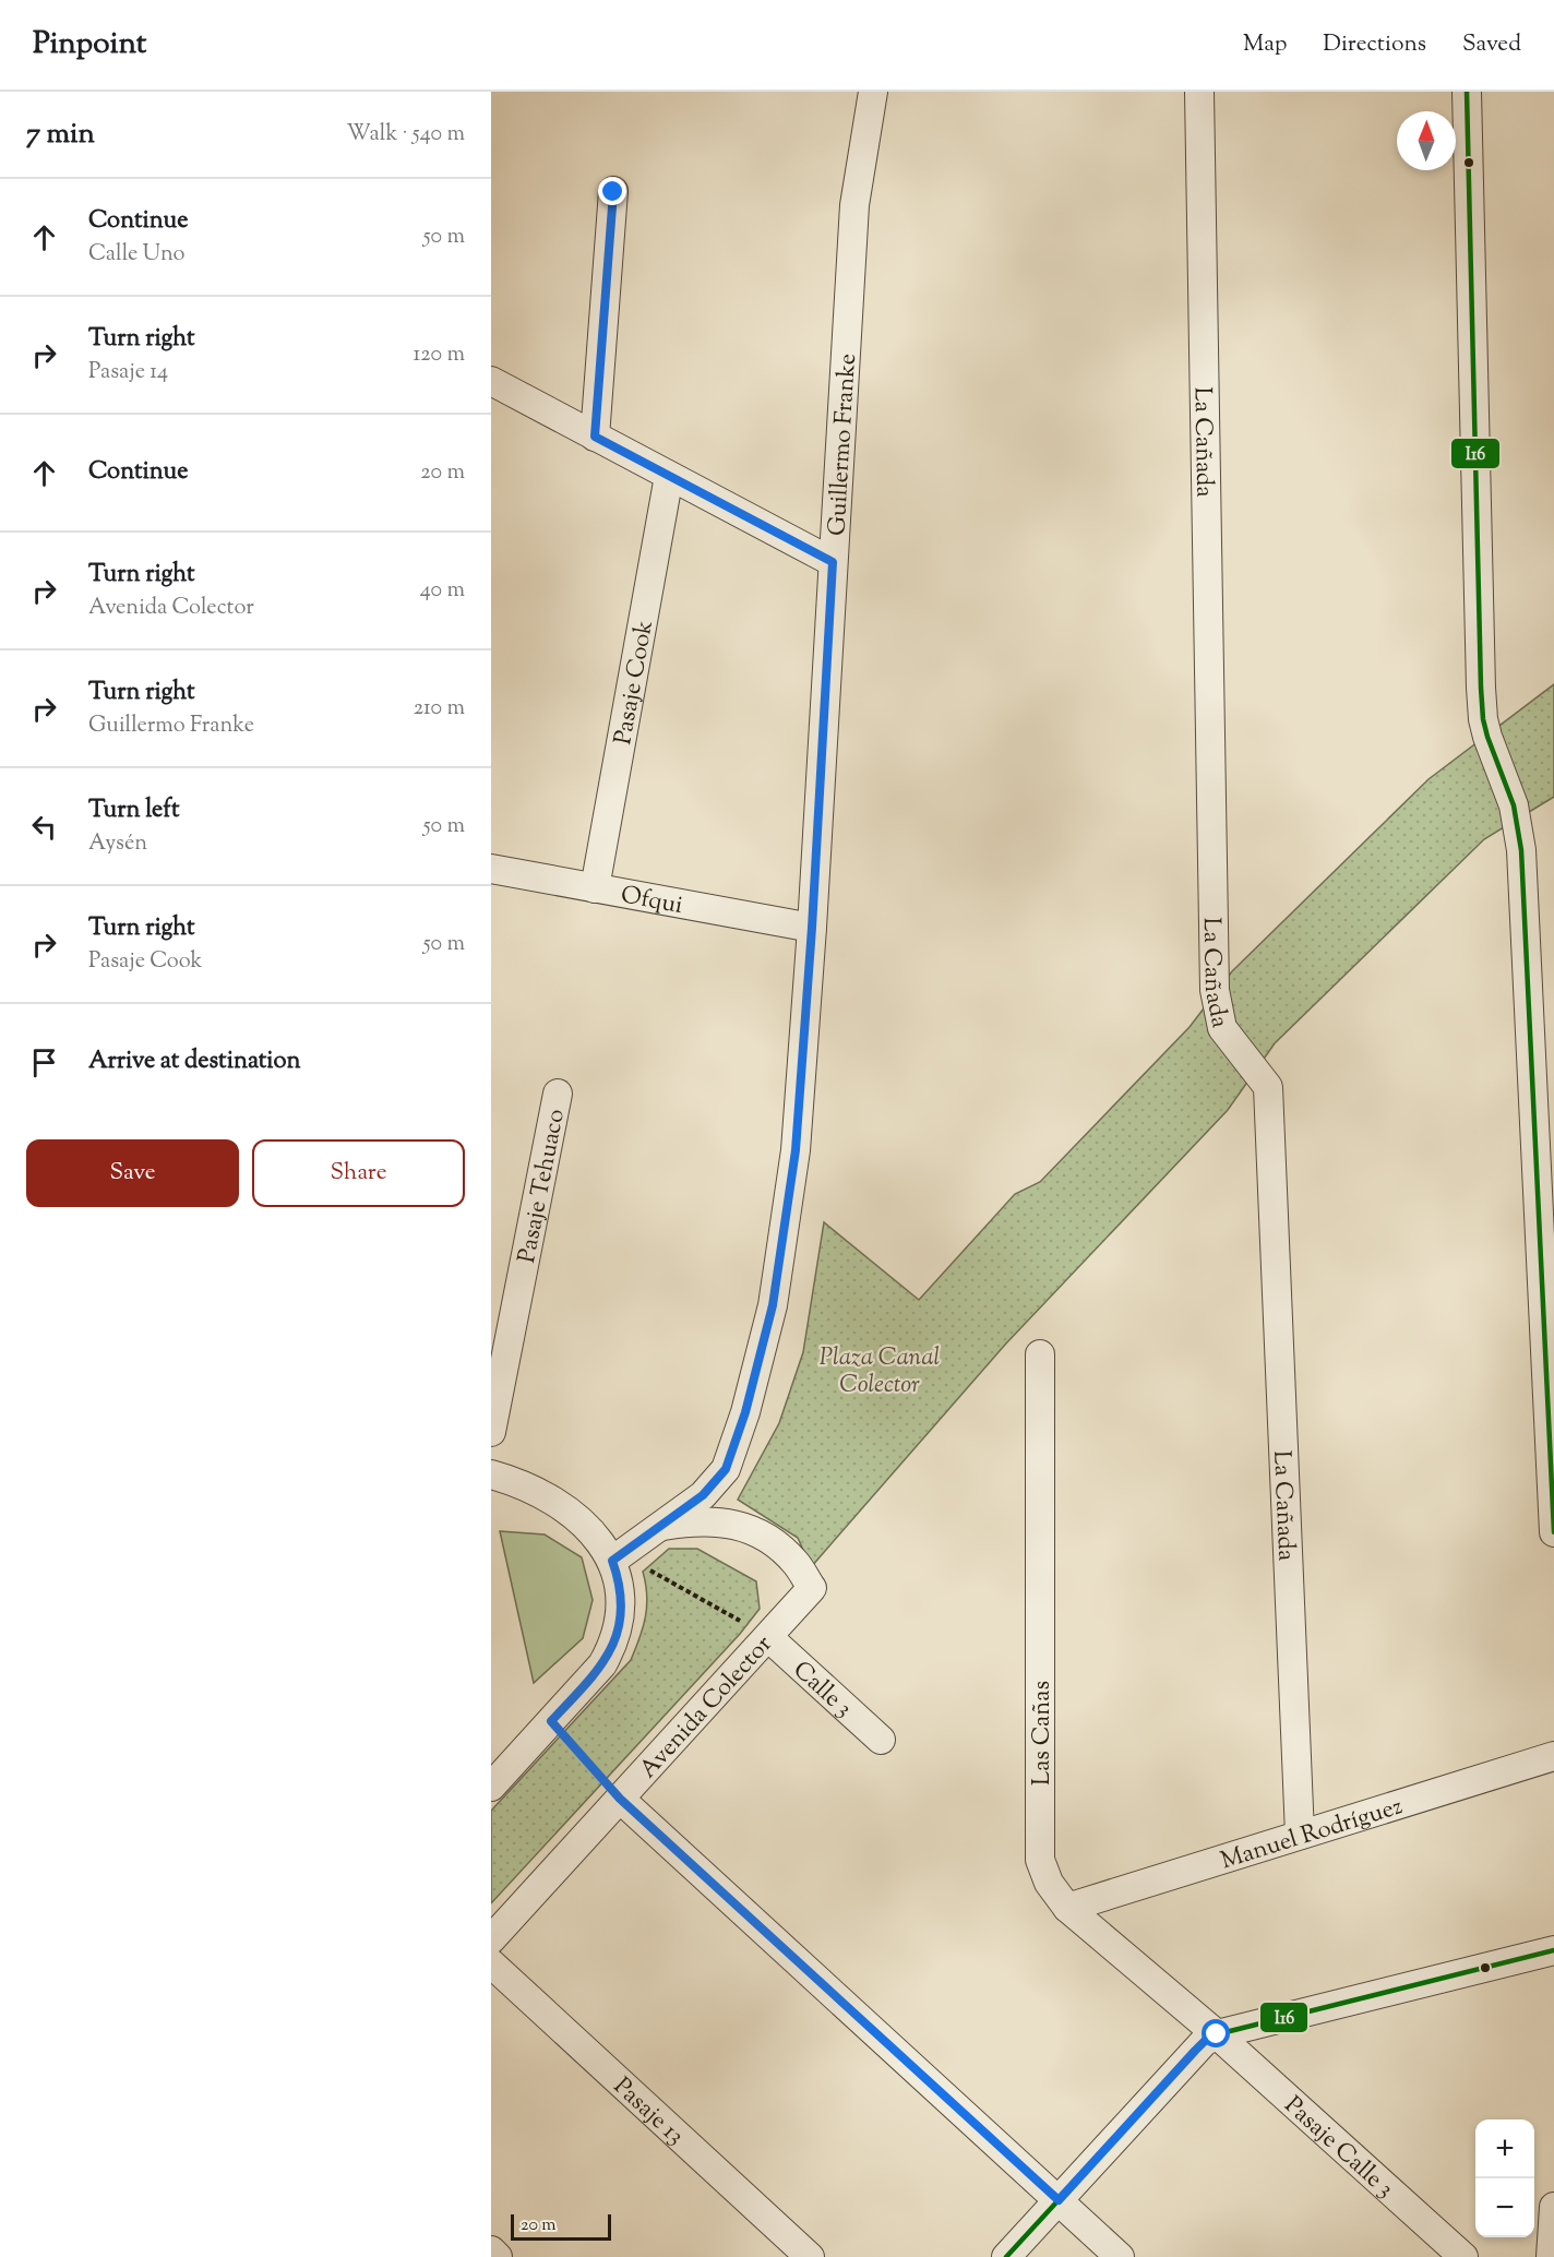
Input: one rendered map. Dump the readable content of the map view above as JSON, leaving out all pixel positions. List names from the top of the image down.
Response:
{
  "streets": {
    "street": [
      "La Cañada",
      "Guillermo Franke",
      "Pasaje Cook",
      "Ofqui",
      "Pasaje Tehuaco",
      "Calle 3",
      "Avenida Colector",
      "Las Cañas",
      "Manuel Rodríguez",
      "Pasaje 13",
      "Pasaje Calle 3"
    ]
  },
  "crossings": [
    ["La Cañada", "Manuel Rodríguez"],
    ["Guillermo Franke", "Ofqui"],
    ["Guillermo Franke", "Avenida Colector"],
    ["Pasaje Cook", "Ofqui"],
    ["Calle 3", "Avenida Colector"],
    ["Las Cañas", "Manuel Rodríguez"],
    ["Las Cañas", "Pasaje Calle 3"]
  ],
  "parks": ["Plaza Canal Colector"],
  "lines": ["transit line I16"],
  "scale_bar": "20 m",
  "north": "top",
  "page": {
    "header": "Pinpoint",
    "nav": ["Map", "Directions", "Saved"],
    "heading": ["7 min", "Walk · 540 m"],
    "list": [
      ["Continue", "Calle Uno", "50 m"],
      ["Turn right", "Pasaje 14", "120 m"],
      ["Continue", "20 m"],
      ["Turn right", "Avenida Colector", "40 m"],
      ["Turn right", "Guillermo Franke", "210 m"],
      ["Turn left", "Aysén", "50 m"],
      ["Turn right", "Pasaje Cook", "50 m"],
      "Arrive at destination"
    ],
    "buttons": ["Save", "Share"],
    "map_buttons": ["+", "−"],
    "scale": "20 m"
  }
}
